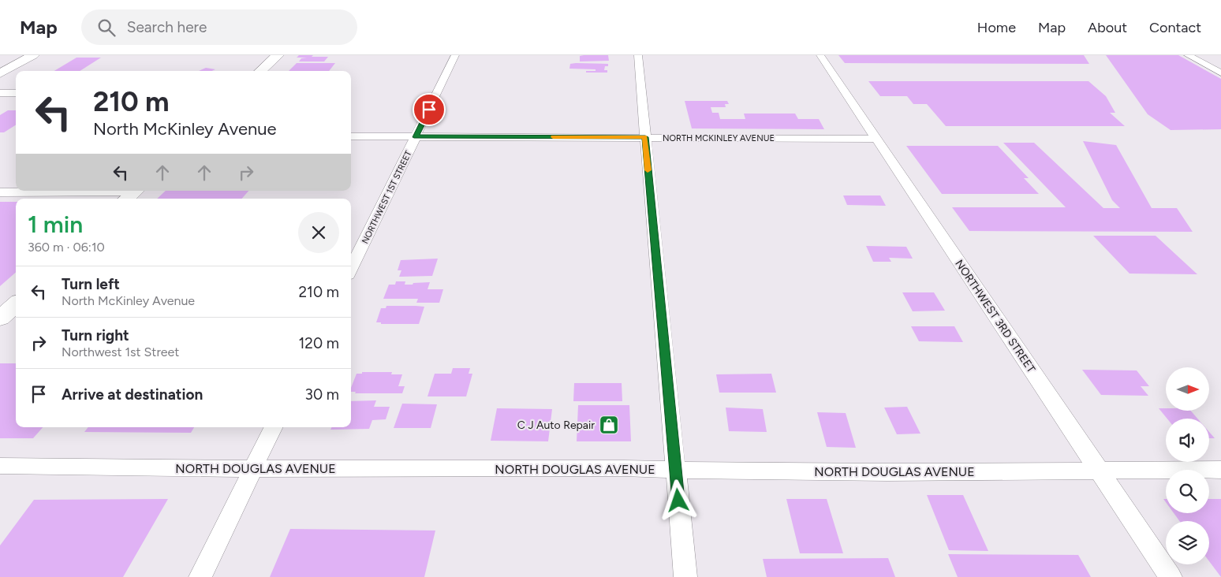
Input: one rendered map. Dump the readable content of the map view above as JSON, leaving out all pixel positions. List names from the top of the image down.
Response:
{
  "streets": {
    "street": [
      "NORTH MCKINLEY AVENUE",
      "NORTHWEST 1ST STREET",
      "NORTHWEST 3RD STREET",
      "NORTH DOUGLAS AVENUE"
    ]
  },
  "crossings": [
    ["NORTH MCKINLEY AVENUE", "NORTHWEST 1ST STREET"],
    ["NORTH MCKINLEY AVENUE", "NORTHWEST 3RD STREET"],
    ["NORTHWEST 3RD STREET", "NORTH DOUGLAS AVENUE"]
  ],
  "places": {
    "shop": ["C J Auto Repair"]
  },
  "north": "right",
  "page": {
    "header": "Map",
    "search": "Search here",
    "nav": [
      "Home",
      "Map",
      "About",
      "Contact"
    ],
    "turn": ["210 m", "North McKinley Avenue"],
    "heading": ["1 min", "360 m · 06:10"],
    "list": [
      {
        "name": "Turn left",
        "note": "North McKinley Avenue",
        "value": "210 m"
      },
      {
        "name": "Turn right",
        "note": "Northwest 1st Street",
        "value": "120 m"
      },
      {
        "name": "Arrive at destination",
        "value": "30 m"
      }
    ]
  }
}
